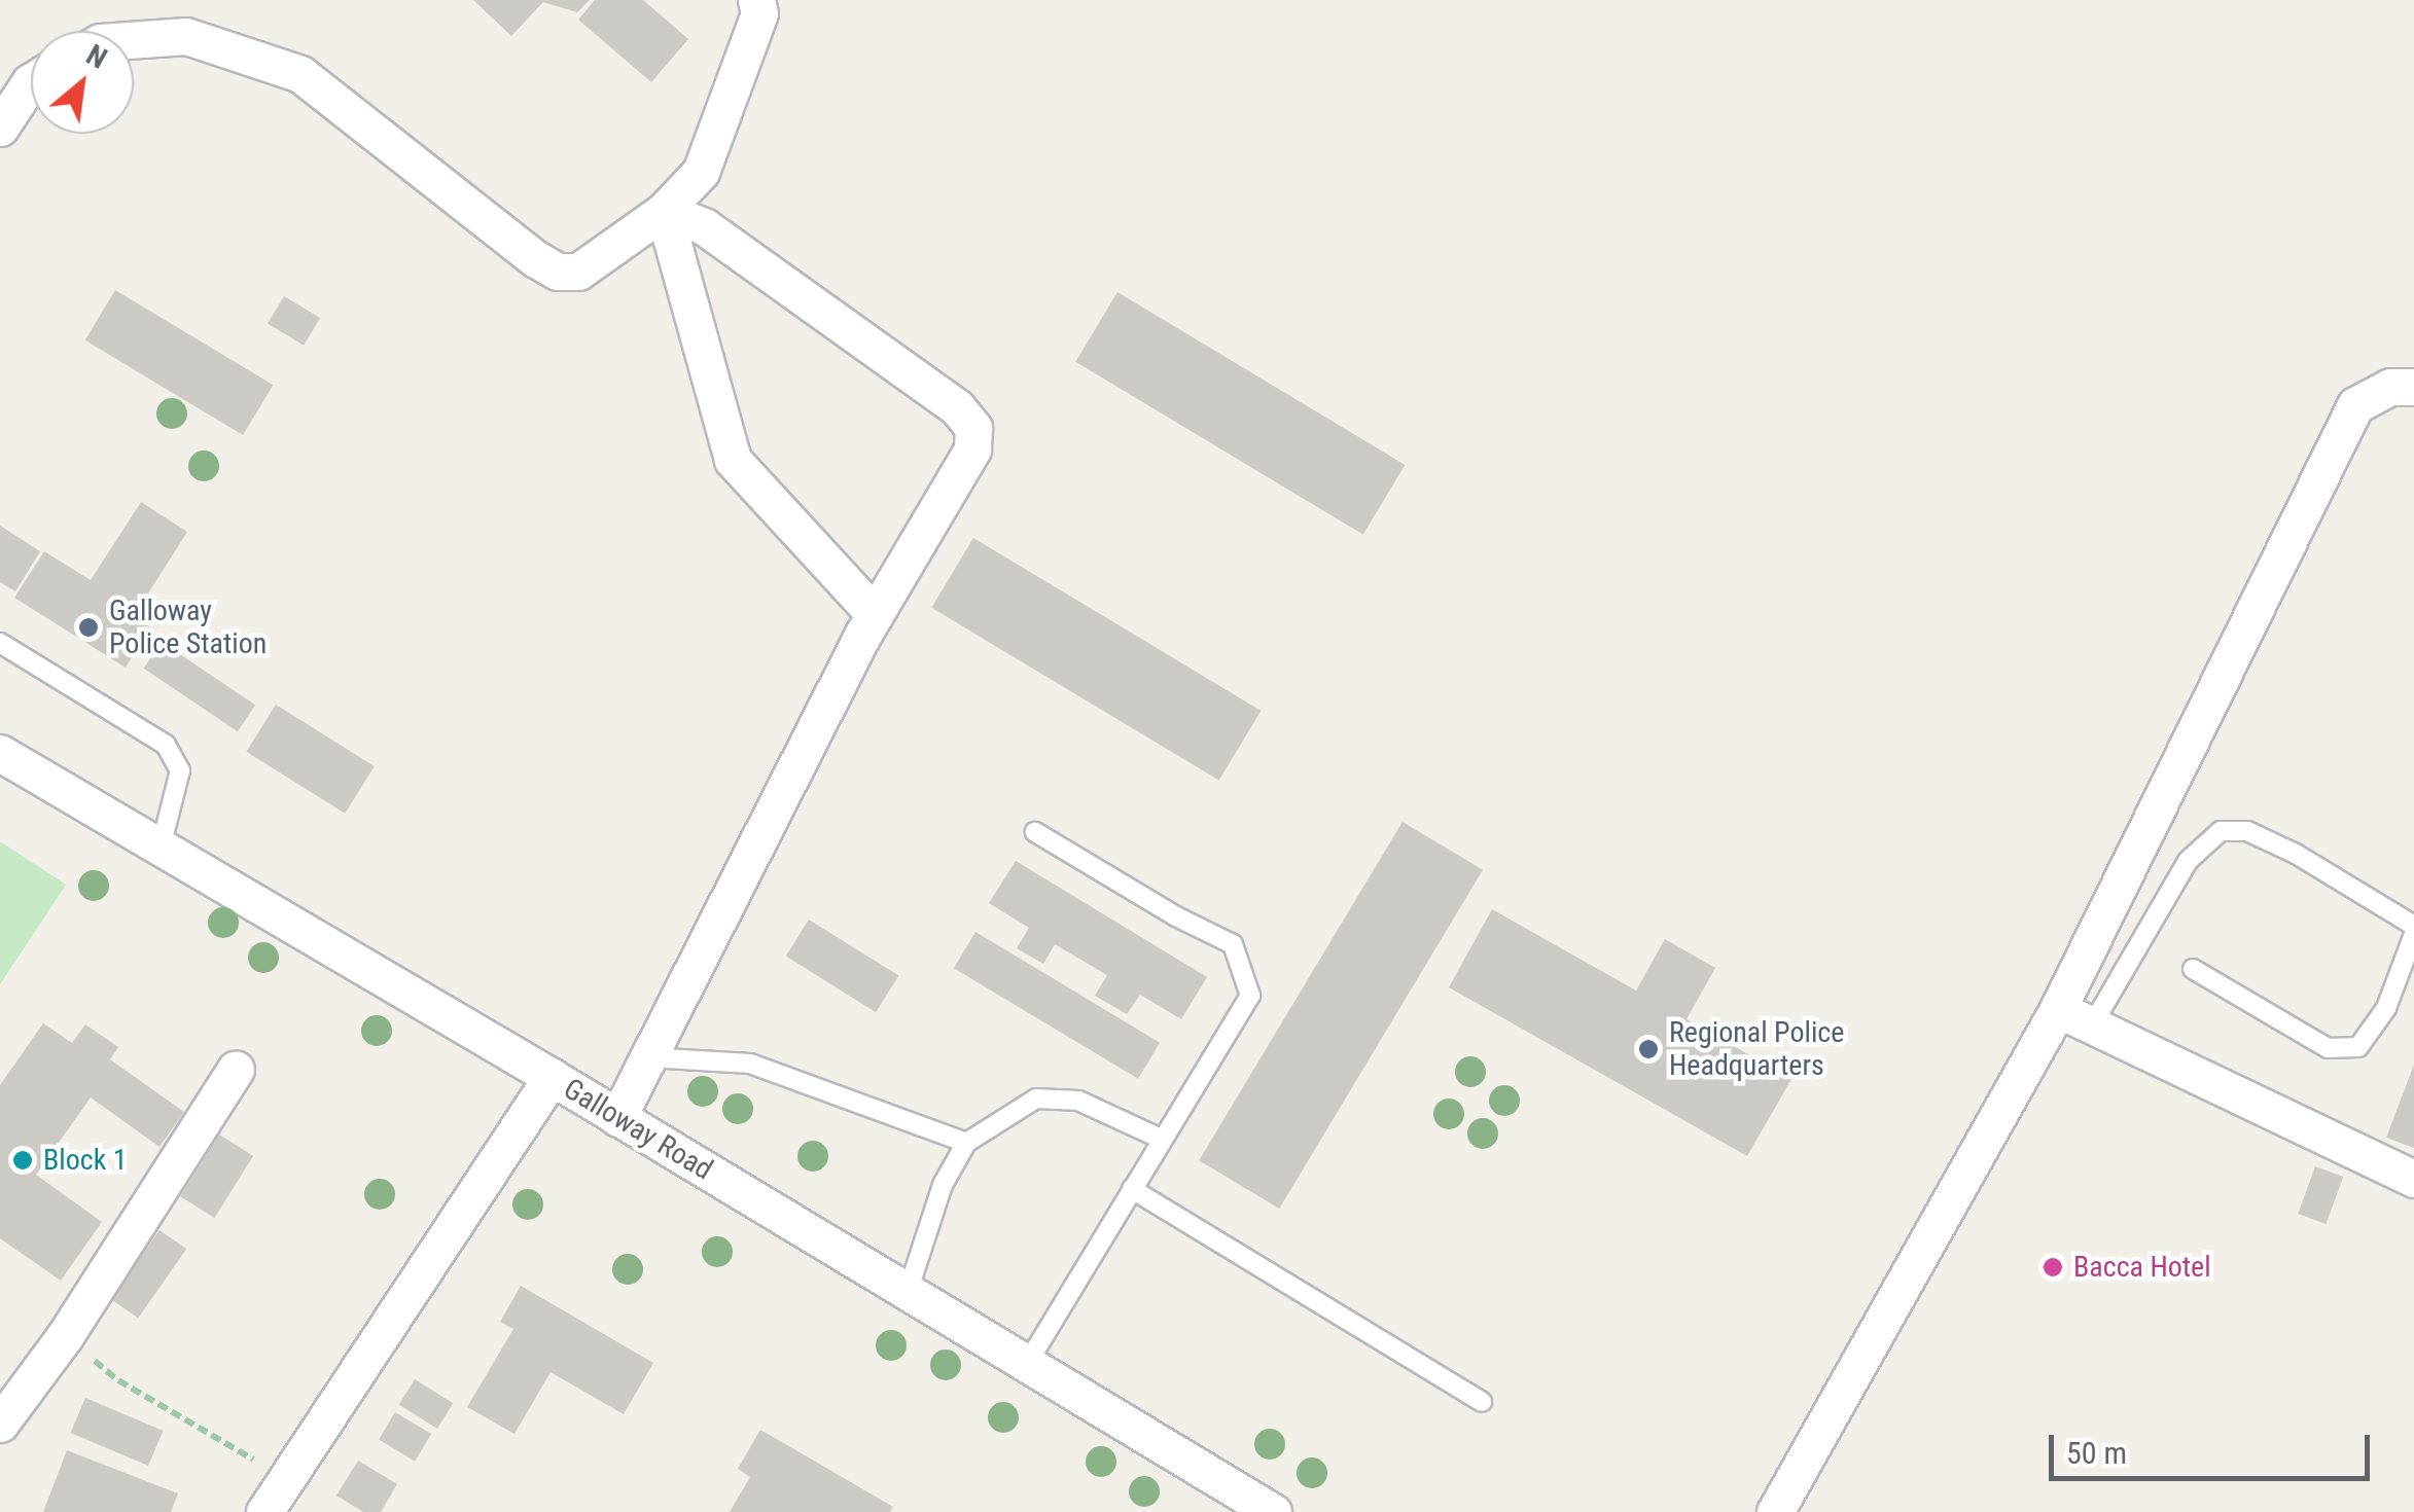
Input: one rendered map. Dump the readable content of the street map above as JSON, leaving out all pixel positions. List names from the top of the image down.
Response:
{
  "streets": {
    "street": ["Galloway Road"]
  },
  "places": [
    "Galloway Police Station",
    "Regional Police Headquarters",
    "Block 1",
    "Bacca Hotel"
  ],
  "scale_bar": "50 m",
  "north": "top right"
}
